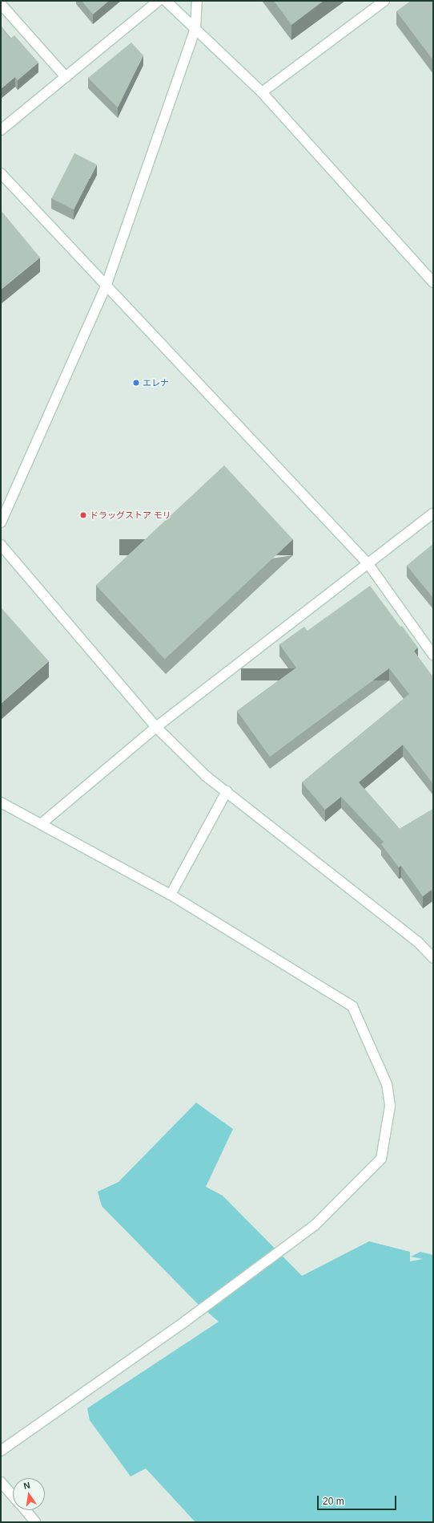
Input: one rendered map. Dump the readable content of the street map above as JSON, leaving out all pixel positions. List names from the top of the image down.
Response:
{
  "places": ["エレナ", "ドラッグストア モリ"],
  "scale_bar": "20 m",
  "north": "top"
}
